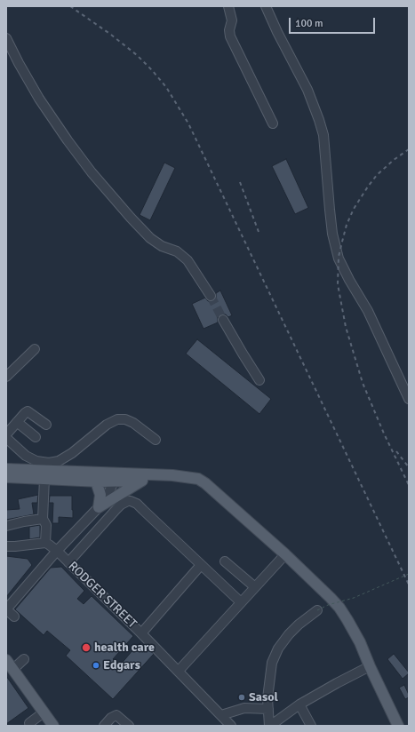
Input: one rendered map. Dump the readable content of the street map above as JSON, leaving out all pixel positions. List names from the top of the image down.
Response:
{
  "streets": {
    "street": ["RODGER STREET"]
  },
  "places": ["health care", "Edgars", "Sasol"],
  "scale_bar": "100 m"
}
